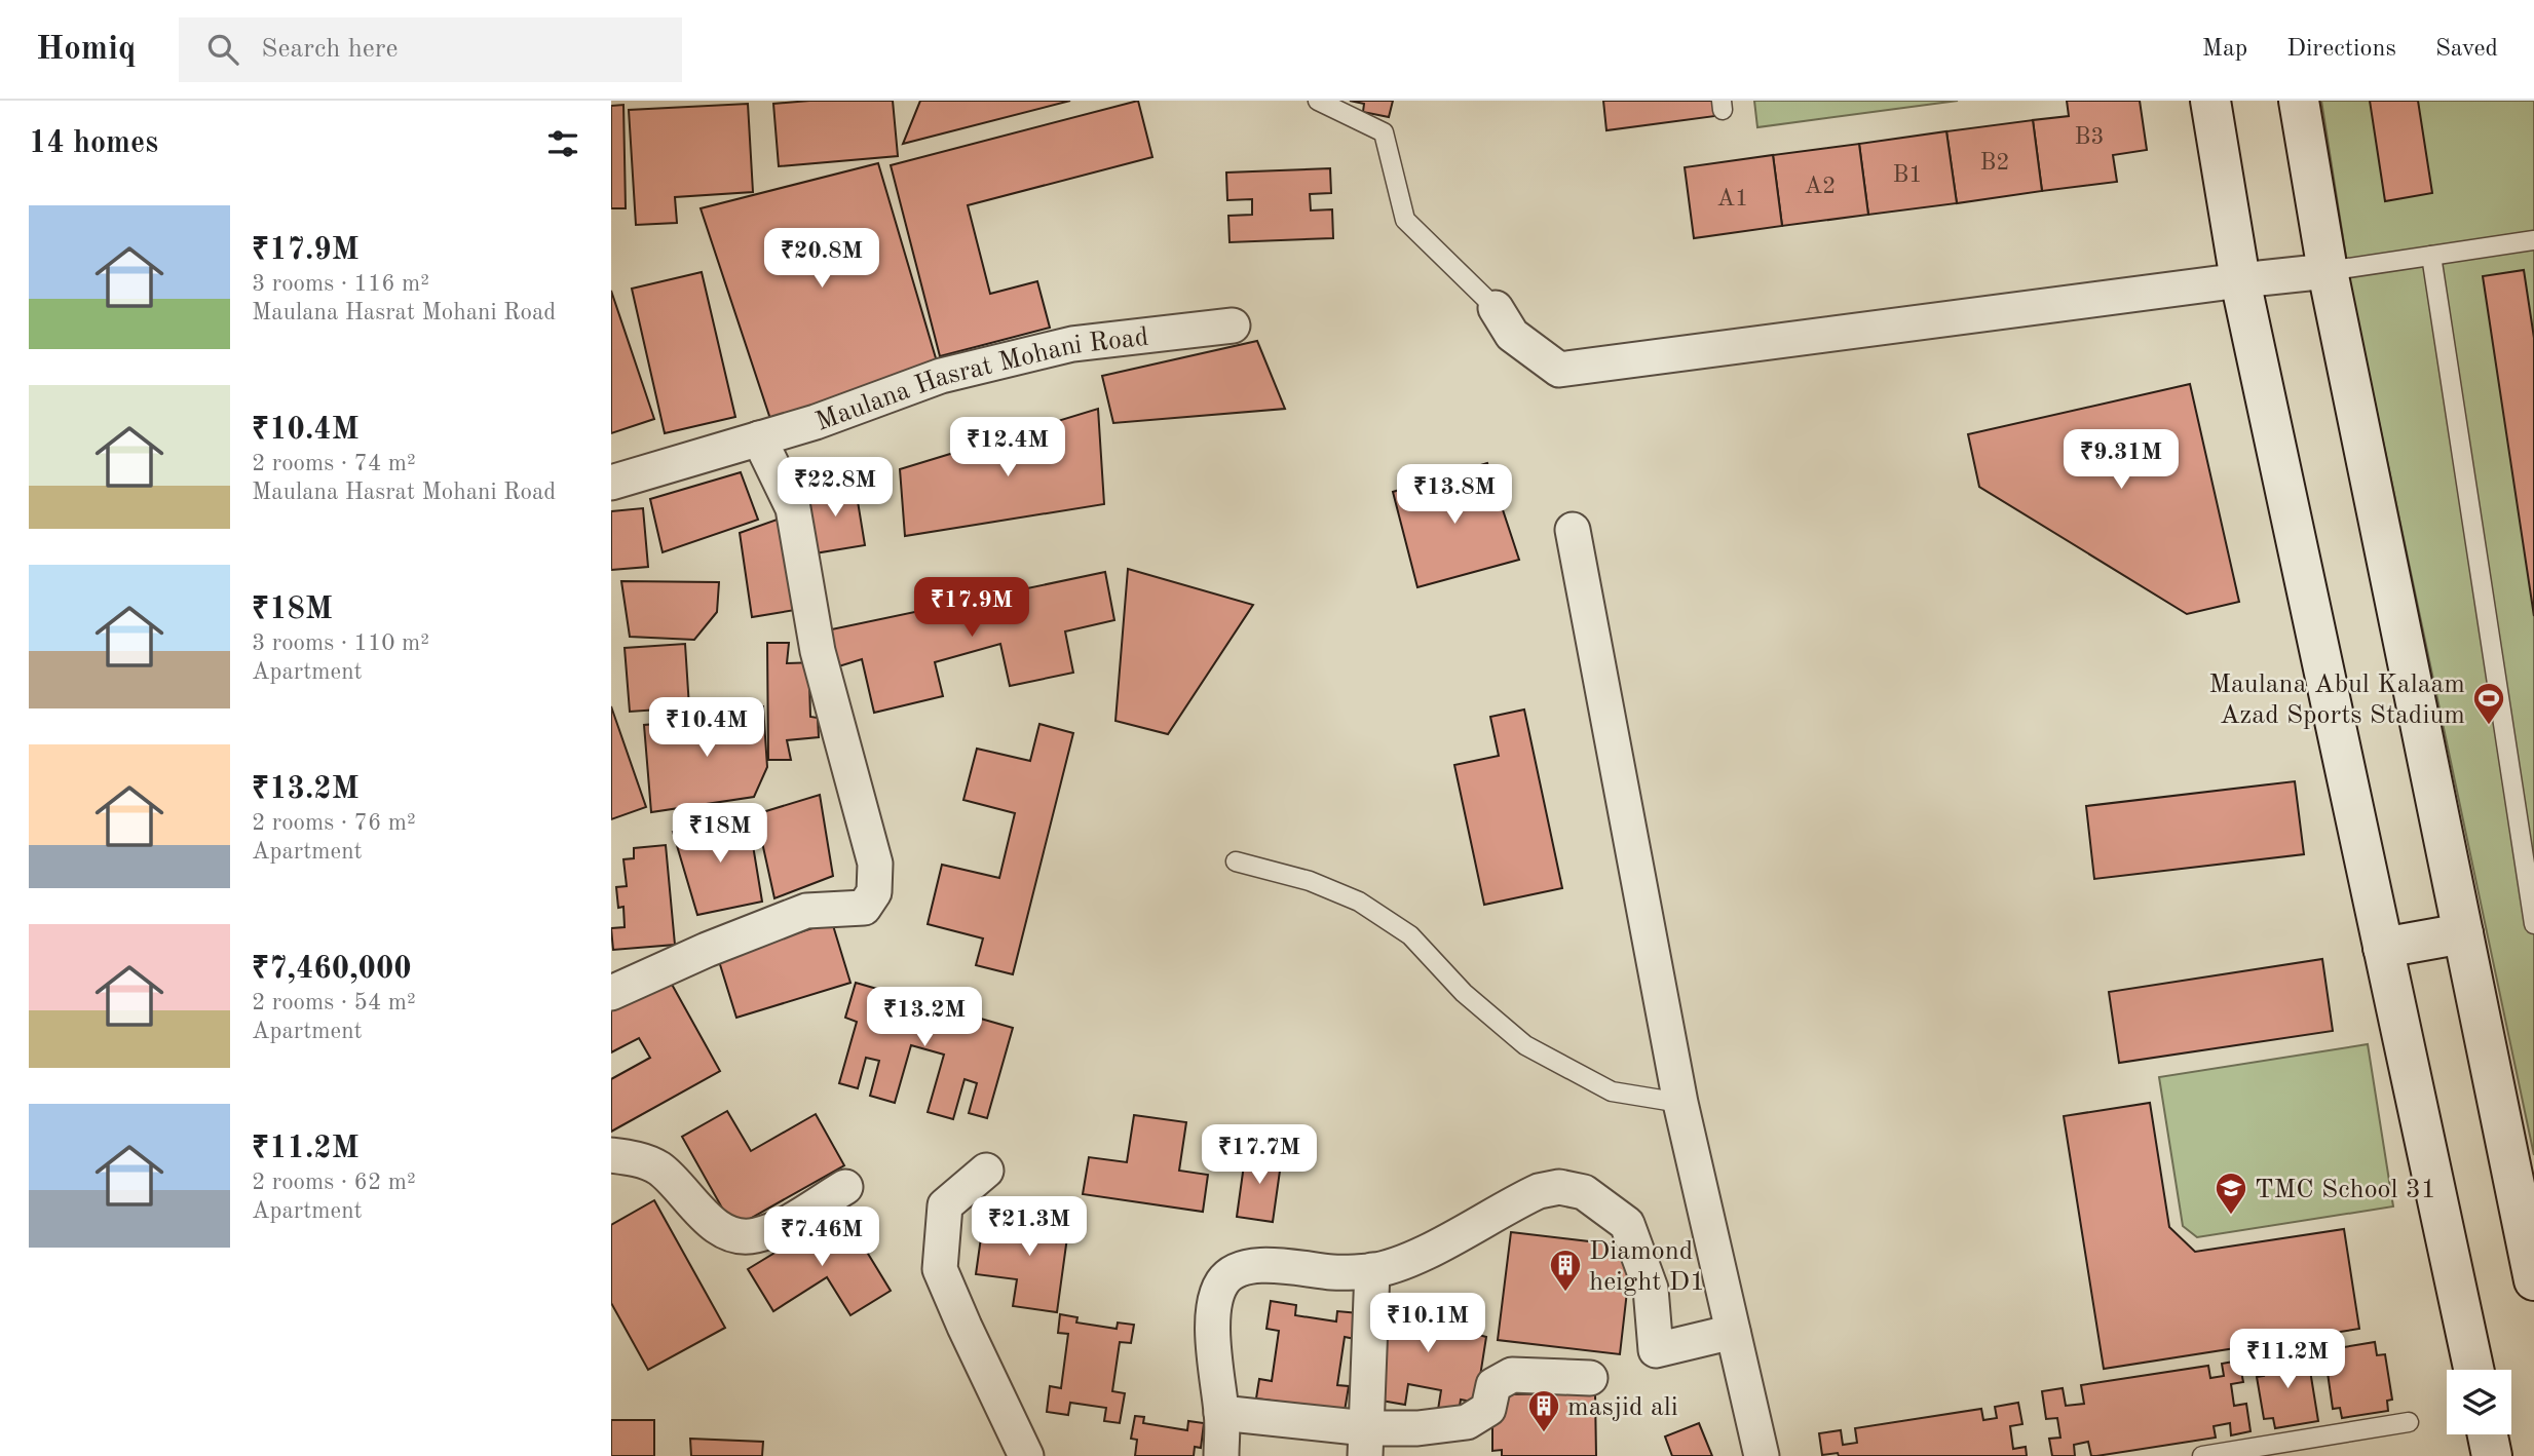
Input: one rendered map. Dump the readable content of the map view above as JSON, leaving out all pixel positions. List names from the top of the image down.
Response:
{
  "streets": {
    "street": ["Maulana Hasrat Mohani Road"]
  },
  "places": {
    "sports": ["Maulana Abul Kalaam Azad Sports Stadium"],
    "school or university": ["TMC School 31"],
    "building": ["Diamond height D1", "masjid ali"]
  },
  "house_numbers": [
    "B3",
    "B2",
    "B1",
    "A2",
    "A1"
  ],
  "page": {
    "header": "Homiq",
    "search": "Search here",
    "nav": ["Map", "Directions", "Saved"],
    "heading": "14 homes",
    "list": [
      {
        "name": "₹17.9M",
        "note": "3 rooms · 116 m² · Maulana Hasrat Mohani Road"
      },
      {
        "name": "₹10.4M",
        "note": "2 rooms · 74 m² · Maulana Hasrat Mohani Road"
      },
      {
        "name": "₹18M",
        "note": "3 rooms · 110 m² · Apartment"
      },
      {
        "name": "₹13.2M",
        "note": "2 rooms · 76 m² · Apartment"
      },
      {
        "name": "₹7,460,000",
        "note": "2 rooms · 54 m² · Apartment"
      },
      {
        "name": "₹11.2M",
        "note": "2 rooms · 62 m² · Apartment"
      }
    ],
    "price": [
      "₹20.8M",
      "₹12.4M",
      "₹9.31M",
      "₹22.8M",
      "₹13.8M",
      "₹17.9M",
      "₹10.4M",
      "₹18M",
      "₹13.2M",
      "₹17.7M",
      "₹21.3M",
      "₹7.46M",
      "₹10.1M",
      "₹11.2M"
    ]
  }
}
